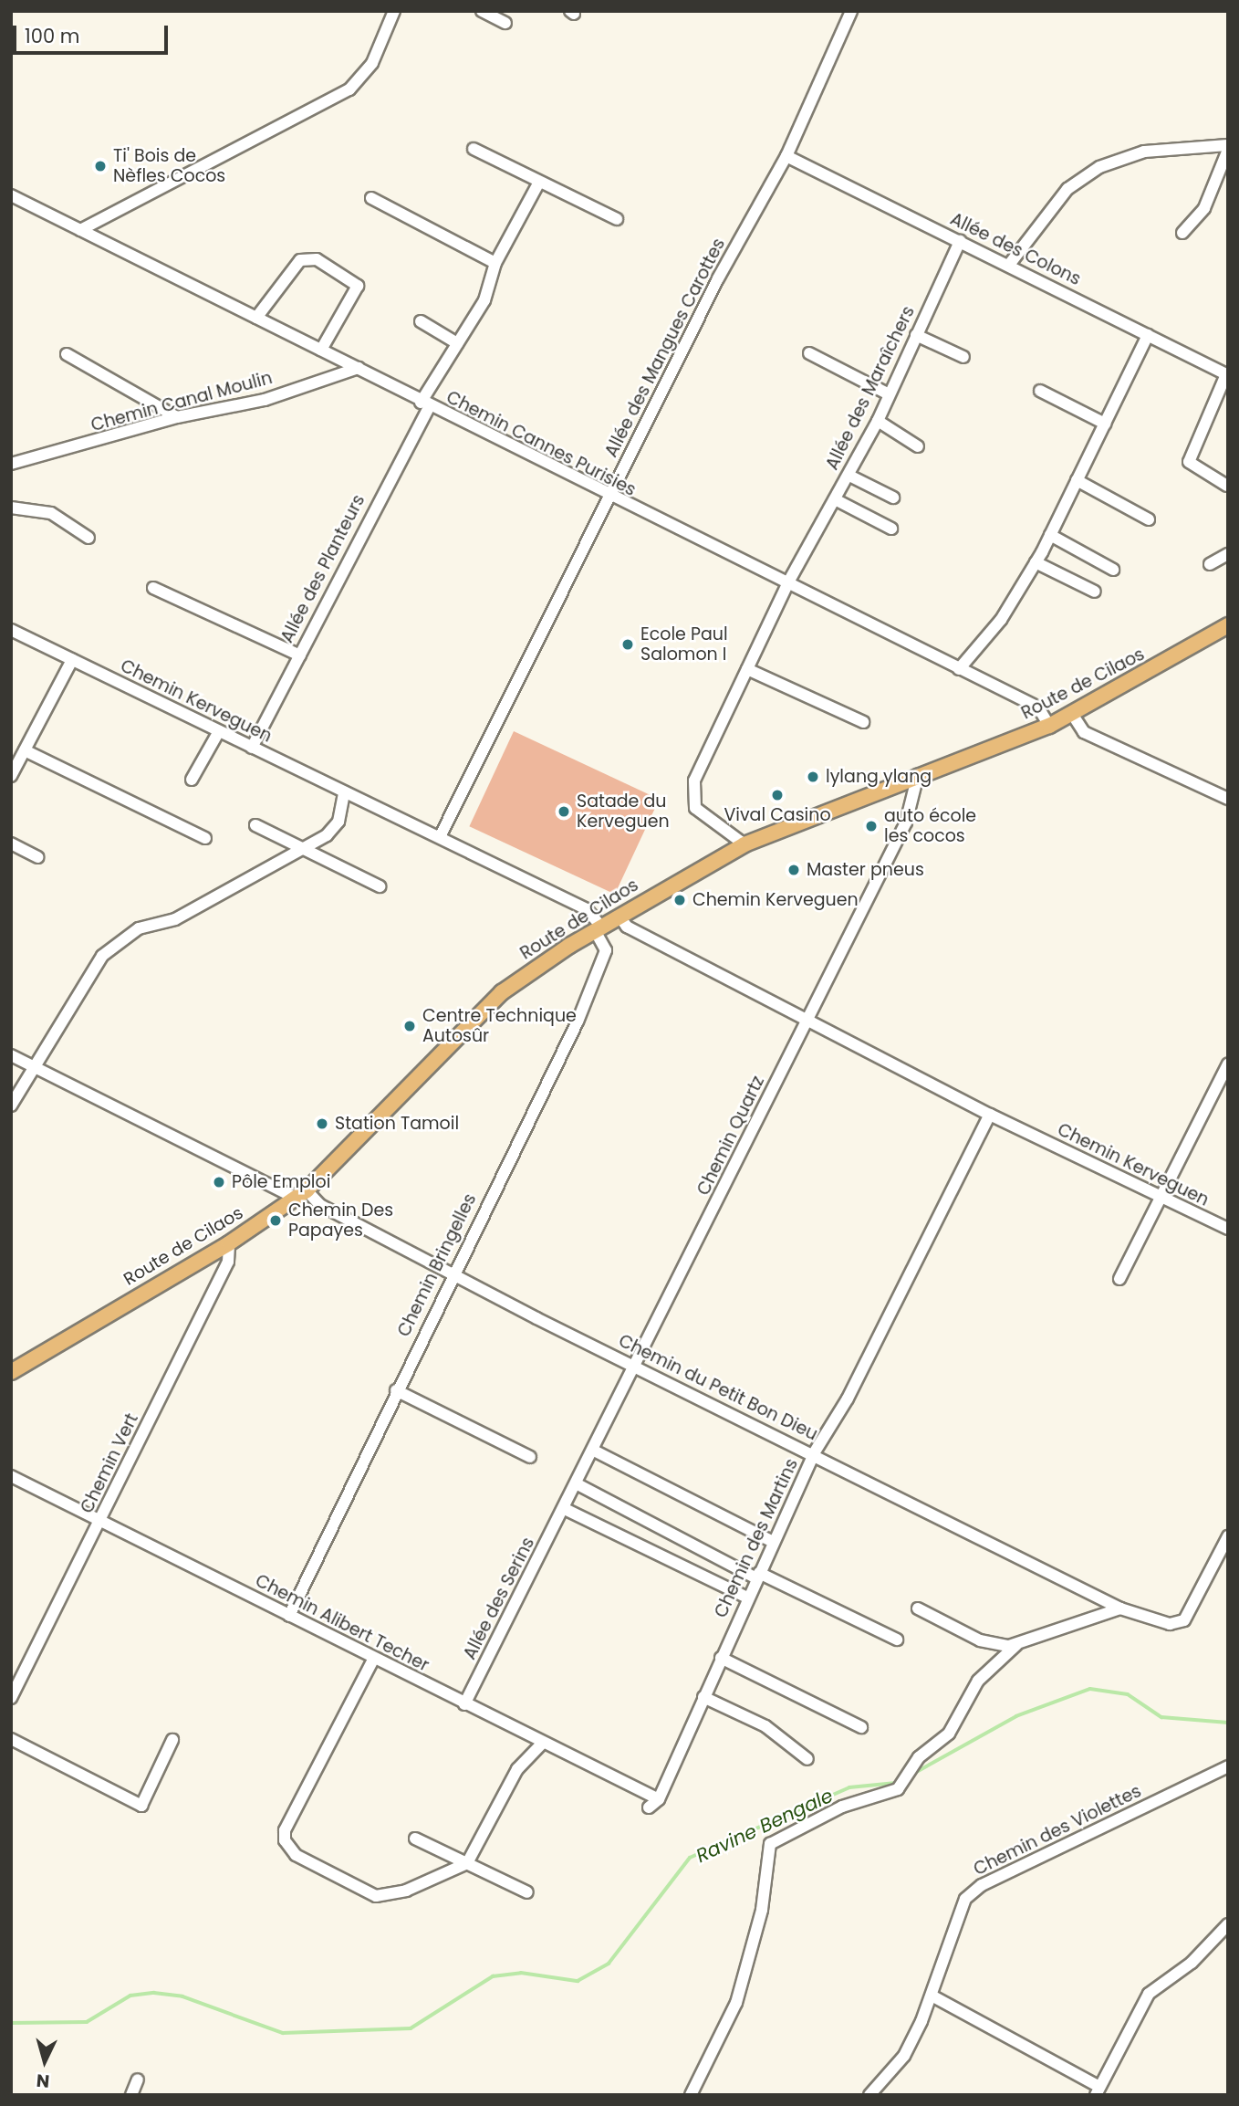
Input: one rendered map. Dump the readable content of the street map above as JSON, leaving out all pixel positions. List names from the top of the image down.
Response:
{
  "streets": {
    "main road": ["Route de Cilaos"],
    "street": [
      "Allée des Colons",
      "Allée des Mangues Carottes",
      "Allée des Maraîchers",
      "Chemin Canal Moulin",
      "Chemin Cannes Purisies",
      "Allée des Planteurs",
      "Chemin Kerveguen",
      "Chemin Quartz",
      "Chemin Bringelles",
      "Chemin du Petit Bon Dieu",
      "Chemin Vert",
      "Chemin des Martins",
      "Allée des Serins",
      "Chemin Alibert Techer",
      "Chemin des Violettes"
    ]
  },
  "crossings": [
    ["Allée des Colons", "Allée des Mangues Carottes"],
    ["Allée des Colons", "Allée des Maraîchers"],
    ["Allée des Mangues Carottes", "Chemin Cannes Purisies"],
    ["Allée des Mangues Carottes", "Chemin Kerveguen"],
    ["Allée des Maraîchers", "Chemin Cannes Purisies"],
    ["Allée des Maraîchers", "Route de Cilaos"],
    ["Chemin Canal Moulin", "Chemin Cannes Purisies"],
    ["Chemin Cannes Purisies", "Allée des Planteurs"],
    ["Chemin Cannes Purisies", "Route de Cilaos"],
    ["Allée des Planteurs", "Chemin Kerveguen"],
    ["Route de Cilaos", "Chemin Kerveguen"],
    ["Route de Cilaos", "Chemin Quartz"],
    ["Route de Cilaos", "Chemin Bringelles"],
    ["Route de Cilaos", "Chemin du Petit Bon Dieu"],
    ["Route de Cilaos", "Chemin Vert"],
    ["Chemin Kerveguen", "Chemin Quartz"],
    ["Chemin Kerveguen", "Chemin Bringelles"],
    ["Chemin Kerveguen", "Chemin des Martins"],
    ["Chemin Quartz", "Chemin du Petit Bon Dieu"],
    ["Chemin Quartz", "Allée des Serins"],
    ["Chemin Bringelles", "Chemin du Petit Bon Dieu"],
    ["Chemin Bringelles", "Chemin Alibert Techer"],
    ["Chemin du Petit Bon Dieu", "Chemin des Martins"],
    ["Chemin Vert", "Chemin Alibert Techer"],
    ["Chemin des Martins", "Chemin Alibert Techer"],
    ["Allée des Serins", "Chemin Alibert Techer"]
  ],
  "water": ["Ravine Bengale"],
  "places": [
    "Ti' Bois de Nèfles Cocos",
    "Ecole Paul Salomon I",
    "lylang ylang",
    "Vival Casino",
    "Satade du Kerveguen",
    "auto école les cocos",
    "Master pneus",
    "Chemin Kerveguen",
    "Centre Technique Autosûr",
    "Station Tamoil",
    "Pôle Emploi",
    "Chemin Des Papayes"
  ],
  "scale_bar": "100 m",
  "north": "bottom"
}
